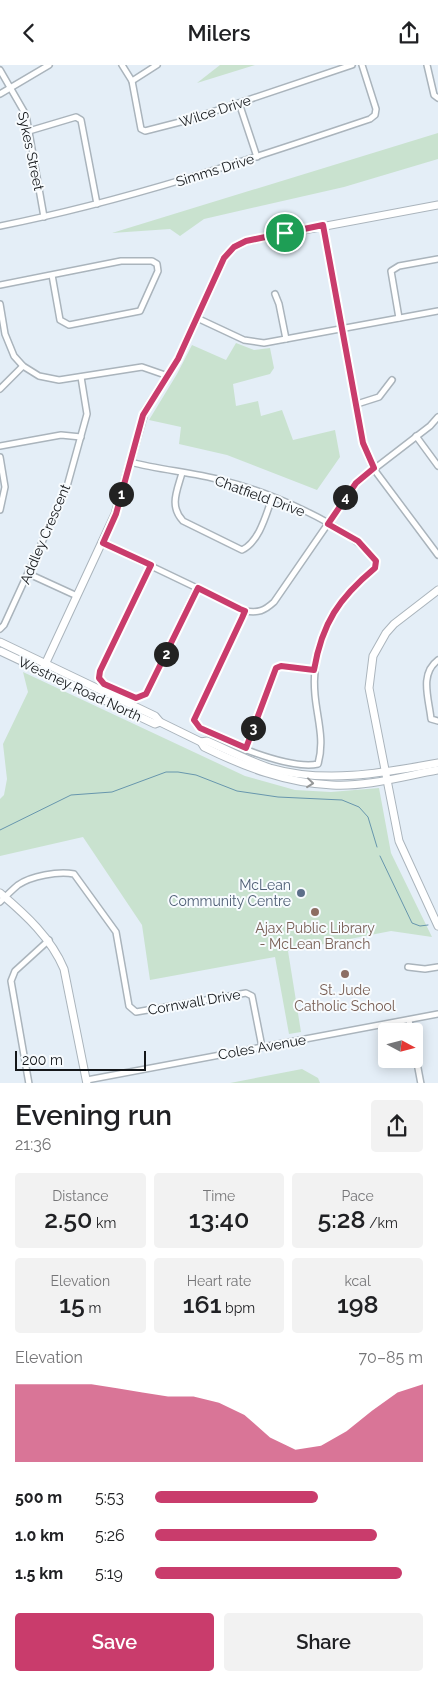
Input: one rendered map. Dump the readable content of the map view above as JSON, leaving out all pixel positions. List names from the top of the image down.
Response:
{
  "streets": {
    "street": [
      "Wilce Drive",
      "Sykes Street",
      "Simms Drive",
      "Chatfield Drive",
      "Addley Crescent",
      "Westney Road North",
      "Cornwall Drive",
      "Coles Avenue"
    ]
  },
  "crossings": [
    ["Sykes Street", "Simms Drive"],
    ["Cornwall Drive", "Coles Avenue"]
  ],
  "places": ["McLean Community Centre", "Ajax Public Library - McLean Branch", "St. Jude Catholic School"],
  "scale_bar": "200 m",
  "north": "right",
  "page": {
    "header": "Milers",
    "pins": [
      "1",
      "4",
      "2",
      "3"
    ],
    "scale": "200 m",
    "heading": ["Evening run", "21:36"],
    "stats": [
      ["Distance", "2.50 km"],
      ["Time", "13:40"],
      ["Pace", "5:28 /km"],
      ["Elevation", "15 m"],
      ["Heart rate", "161 bpm"],
      ["kcal", "198"]
    ],
    "chart": ["Elevation", "70–85 m"],
    "list": [
      {
        "name": "500 m",
        "note": "5:53"
      },
      {
        "name": "1.0 km",
        "note": "5:26"
      },
      {
        "name": "1.5 km",
        "note": "5:19"
      }
    ],
    "buttons": ["Save", "Share"]
  }
}
